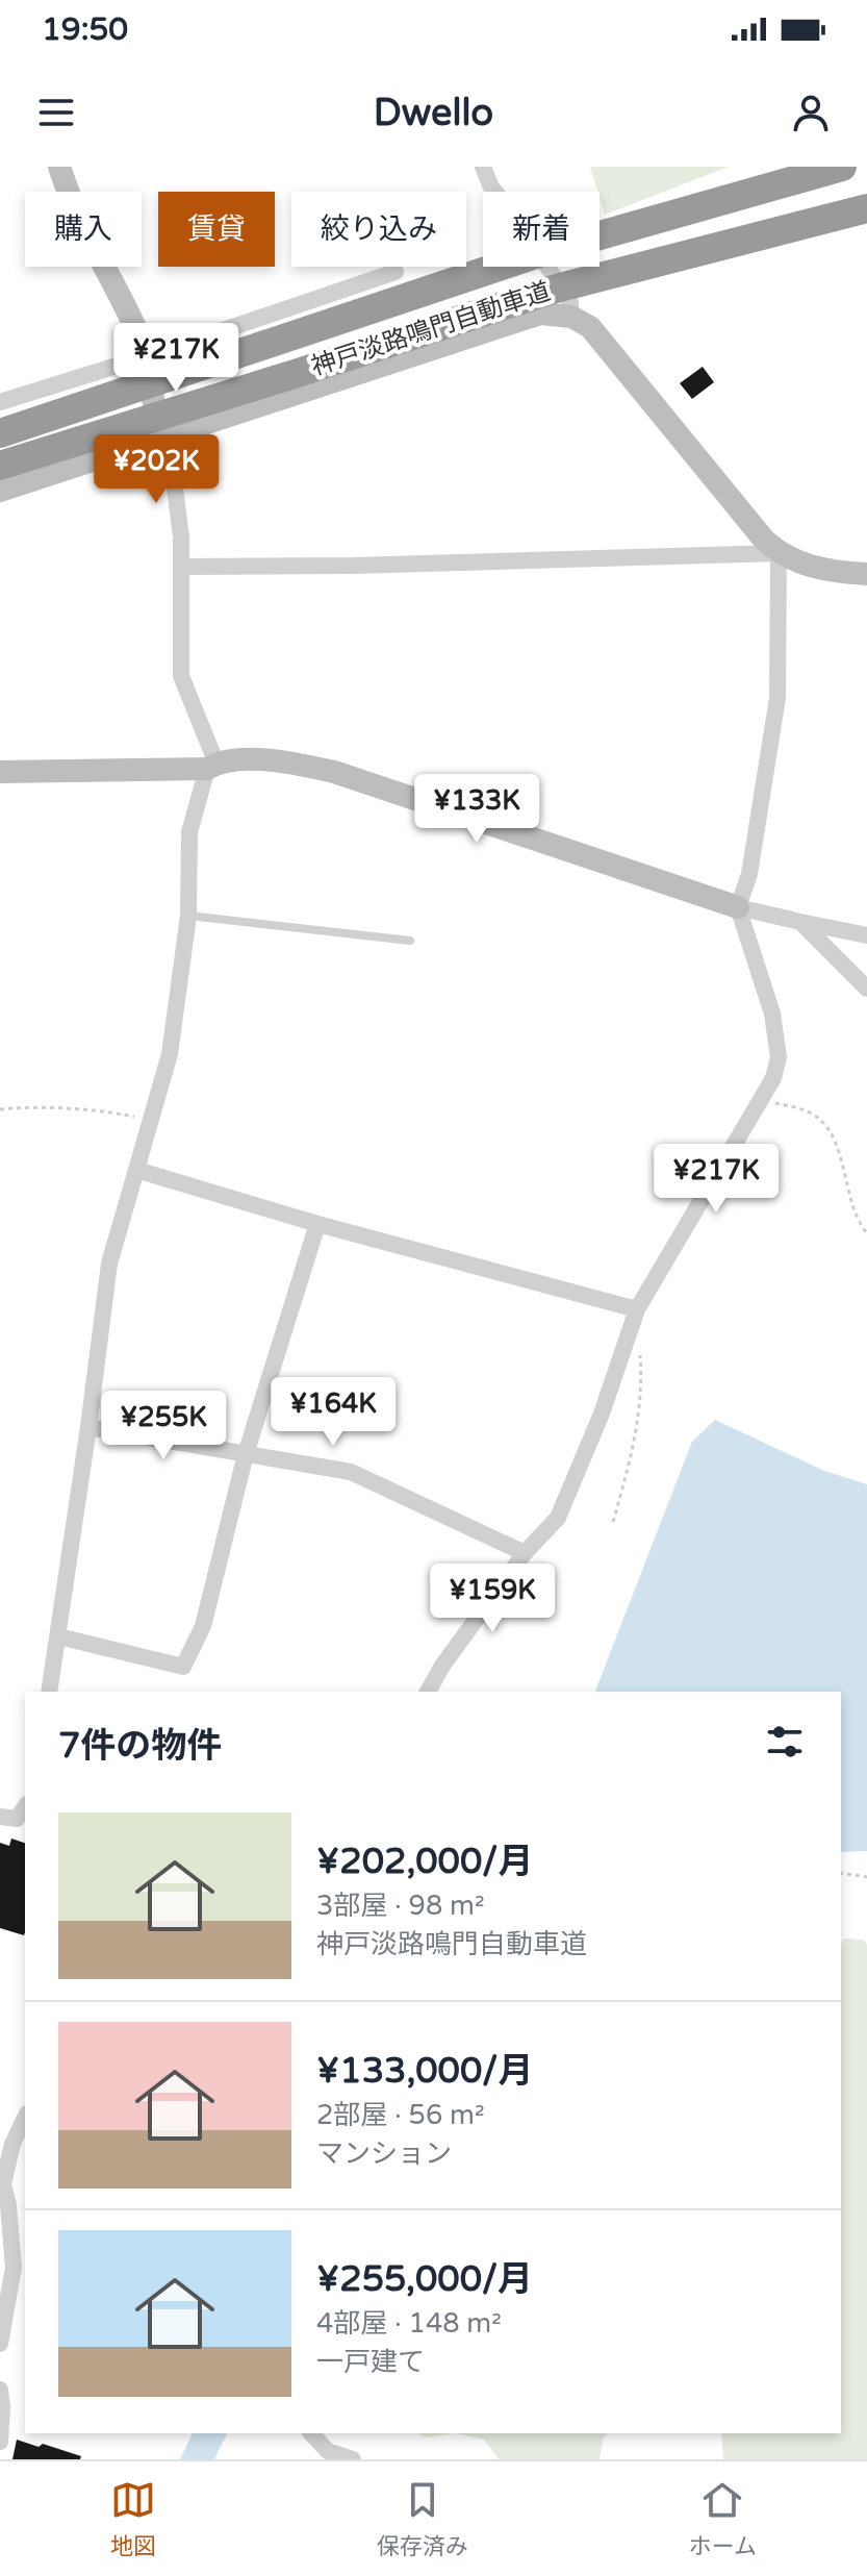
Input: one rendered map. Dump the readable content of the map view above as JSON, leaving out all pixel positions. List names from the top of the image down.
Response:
{
  "streets": {
    "highway": ["神戸淡路鳴門自動車道"]
  },
  "page": {
    "status": "19:50",
    "header": "Dwello",
    "chip": [
      "購入",
      "賃貸",
      "絞り込み",
      "新着"
    ],
    "price": [
      "¥217K",
      "¥202K",
      "¥133K",
      "¥217K",
      "¥164K",
      "¥255K",
      "¥159K"
    ],
    "heading": "7件の物件",
    "list": [
      {
        "name": "¥202,000/月",
        "note": "3部屋 · 98 m² · 神戸淡路鳴門自動車道"
      },
      {
        "name": "¥133,000/月",
        "note": "2部屋 · 56 m² · マンション"
      },
      {
        "name": "¥255,000/月",
        "note": "4部屋 · 148 m² · 一戸建て"
      }
    ],
    "tabs": ["地図", "保存済み", "ホーム"]
  }
}
